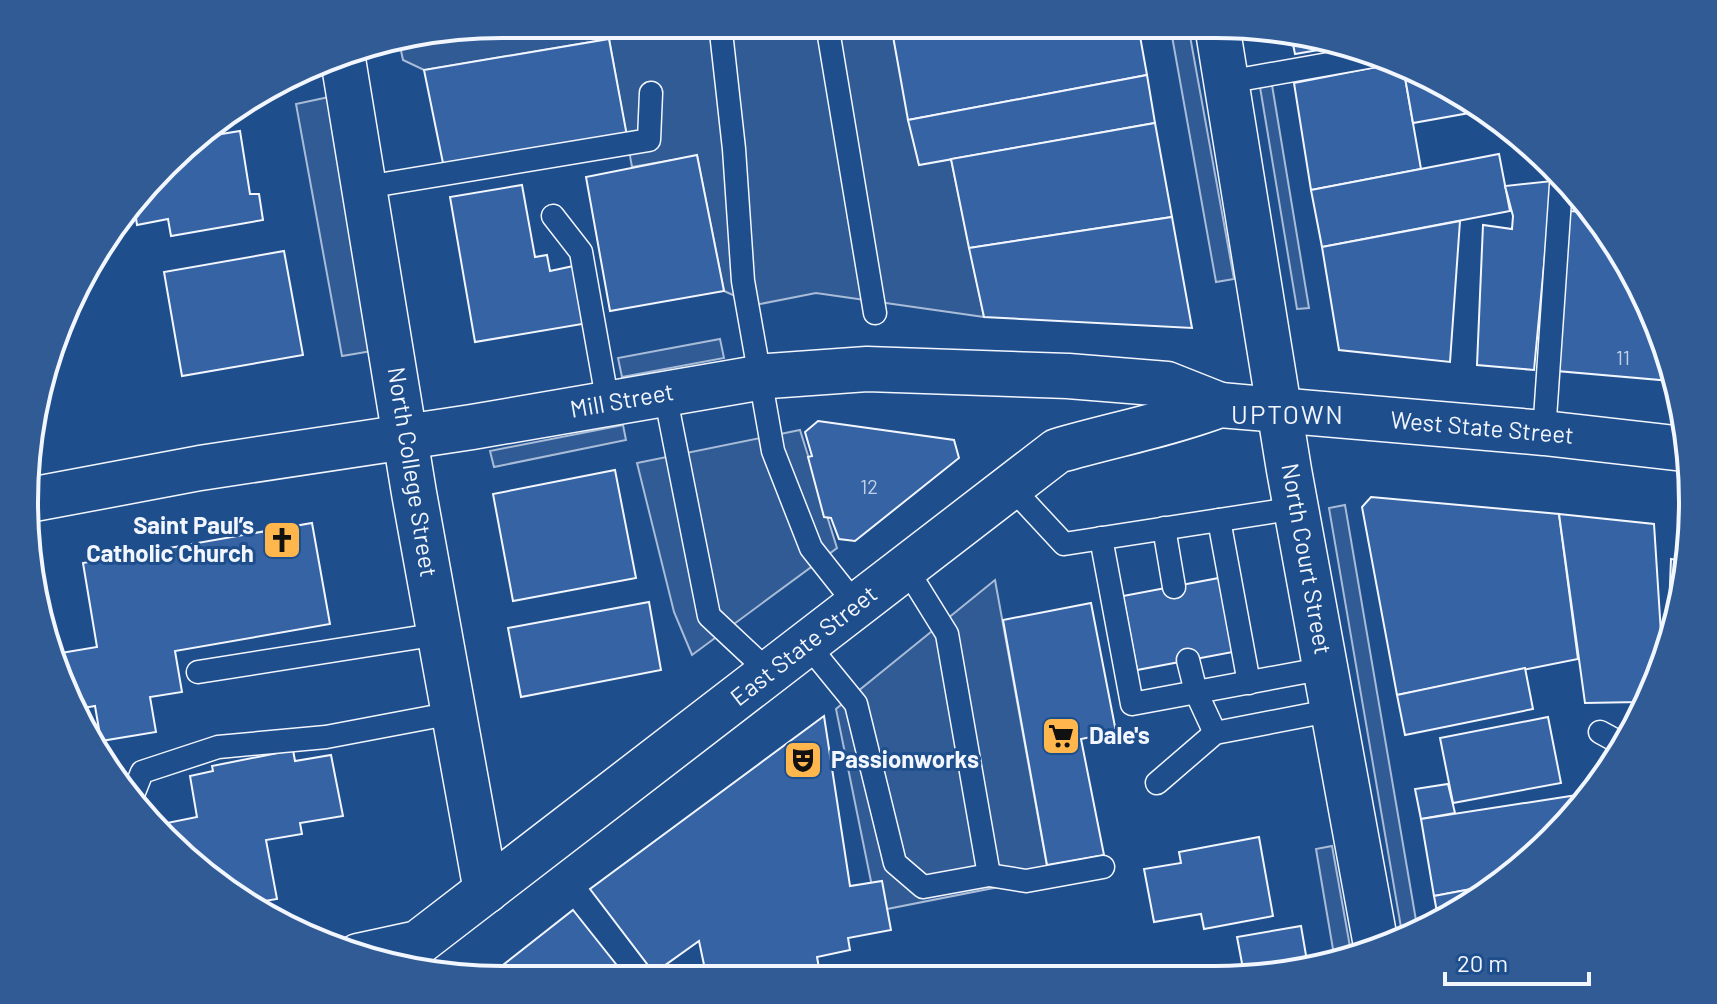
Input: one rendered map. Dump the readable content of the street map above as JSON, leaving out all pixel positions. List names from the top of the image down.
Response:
{
  "streets": {
    "street": [
      "Mill Street",
      "West State Street",
      "North College Street",
      "North Court Street",
      "East State Street"
    ]
  },
  "crossings": [
    ["Mill Street", "North College Street"],
    ["Mill Street", "East State Street"],
    ["West State Street", "North Court Street"],
    ["West State Street", "East State Street"],
    ["North College Street", "East State Street"],
    ["North Court Street", "East State Street"]
  ],
  "districts": ["UPTOWN"],
  "places": {
    "church": ["Saint Paul’s Catholic Church"],
    "supermarket": ["Dale's"],
    "theatre": ["Passionworks"]
  },
  "house_numbers": ["11", "12"],
  "scale_bar": "20 m"
}
